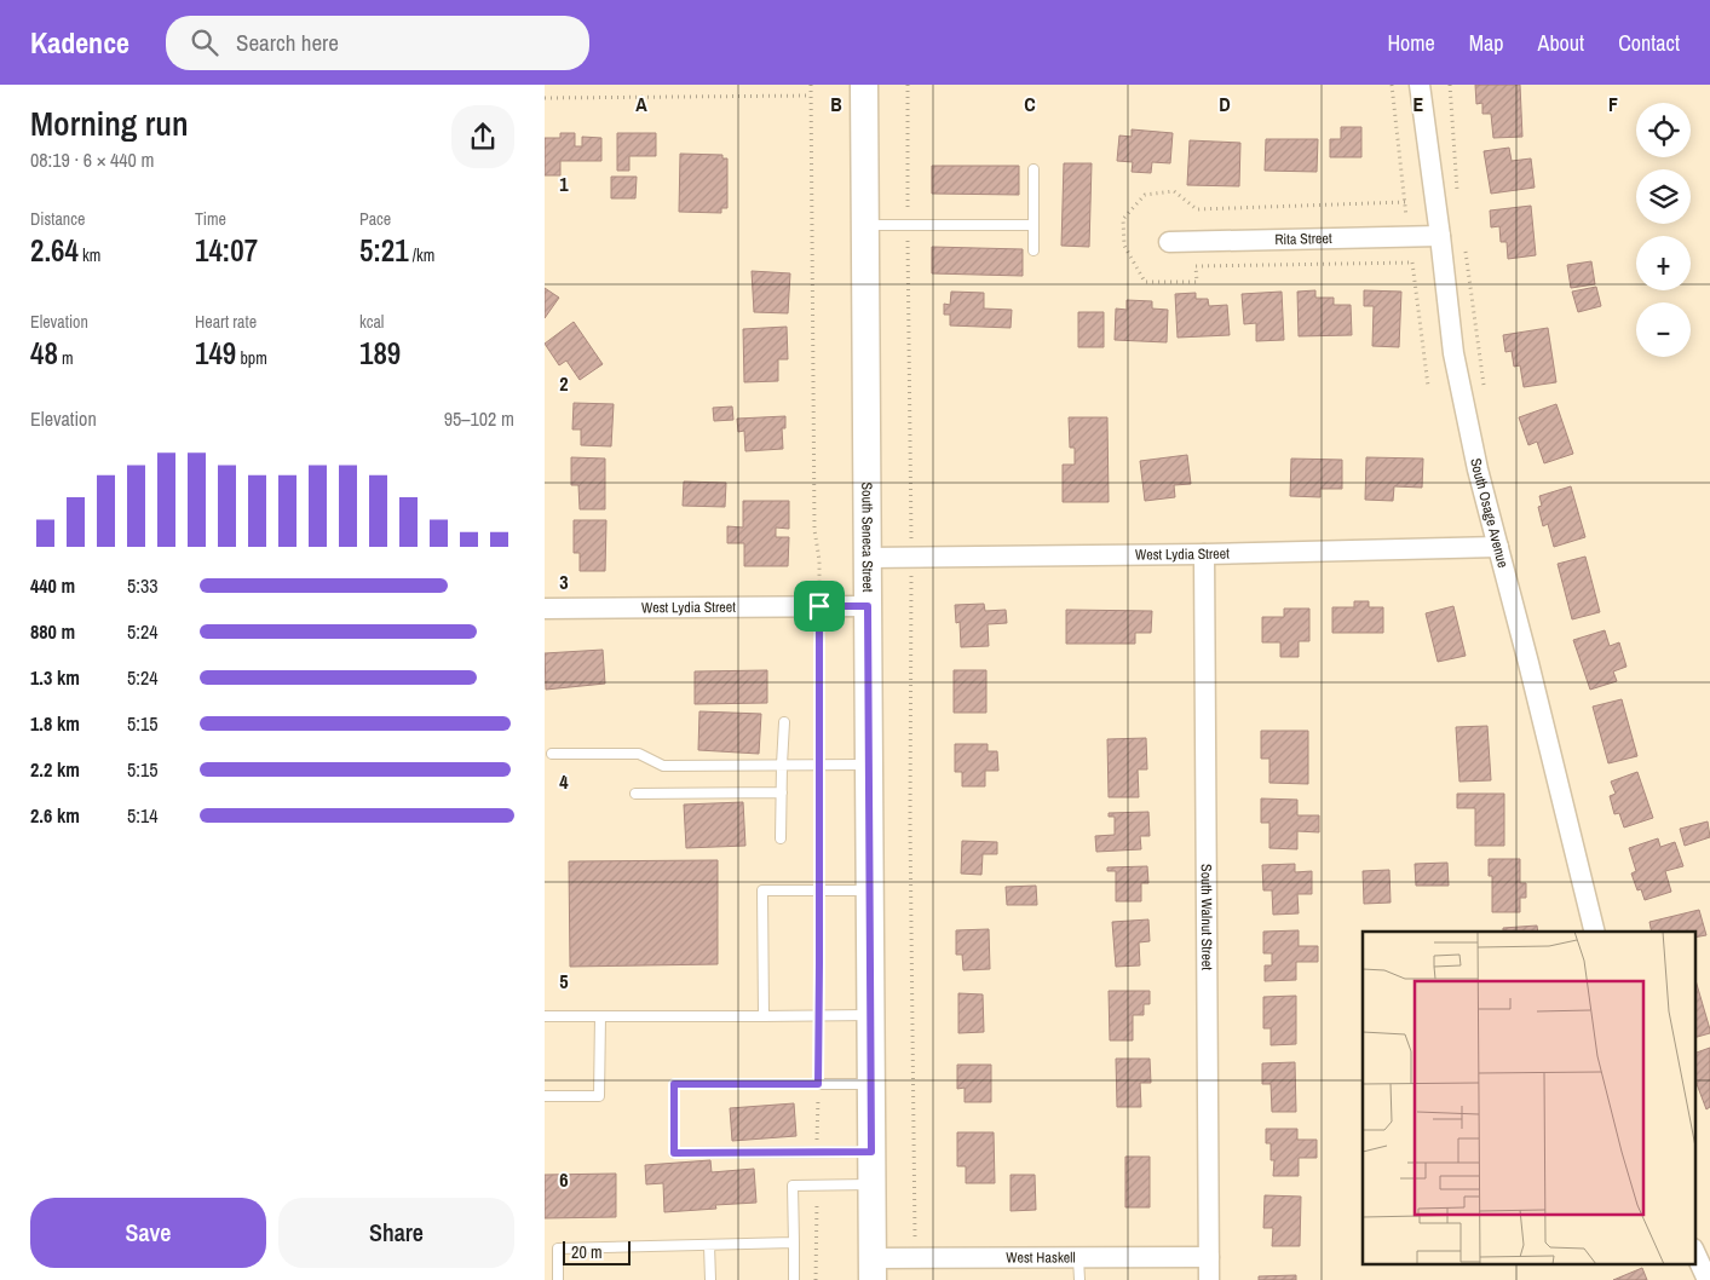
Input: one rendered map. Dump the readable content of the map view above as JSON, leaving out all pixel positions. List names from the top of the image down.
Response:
{
  "streets": {
    "street": [
      "Rita Street",
      "South Osage Avenue",
      "South Seneca Street",
      "West Lydia Street",
      "South Walnut Street",
      "West Haskell"
    ]
  },
  "crossings": [
    ["Rita Street", "South Osage Avenue"],
    ["South Osage Avenue", "West Lydia Street"],
    ["South Seneca Street", "West Lydia Street"],
    ["South Seneca Street", "West Haskell"],
    ["West Lydia Street", "South Walnut Street"],
    ["South Walnut Street", "West Haskell"]
  ],
  "scale_bar": "20 m",
  "page": {
    "header": "Kadence",
    "search": "Search here",
    "nav": [
      "Home",
      "Map",
      "About",
      "Contact"
    ],
    "heading": ["Morning run", "08:19 · 6 × 440 m"],
    "map_buttons": ["+", "−"],
    "stats": [
      ["Distance", "2.64 km"],
      ["Time", "14:07"],
      ["Pace", "5:21 /km"],
      ["Elevation", "48 m"],
      ["Heart rate", "149 bpm"],
      ["kcal", "189"]
    ],
    "chart": ["Elevation", "95–102 m"],
    "list": [
      {
        "name": "440 m",
        "note": "5:33"
      },
      {
        "name": "880 m",
        "note": "5:24"
      },
      {
        "name": "1.3 km",
        "note": "5:24"
      },
      {
        "name": "1.8 km",
        "note": "5:15"
      },
      {
        "name": "2.2 km",
        "note": "5:15"
      },
      {
        "name": "2.6 km",
        "note": "5:14"
      }
    ],
    "buttons": ["Save", "Share"],
    "scale": "20 m"
  },
  "grid": {
    "columns": [
      "A",
      "B",
      "C",
      "D",
      "E",
      "F"
    ],
    "rows": [
      "1",
      "2",
      "3",
      "4",
      "5",
      "6"
    ]
  }
}
